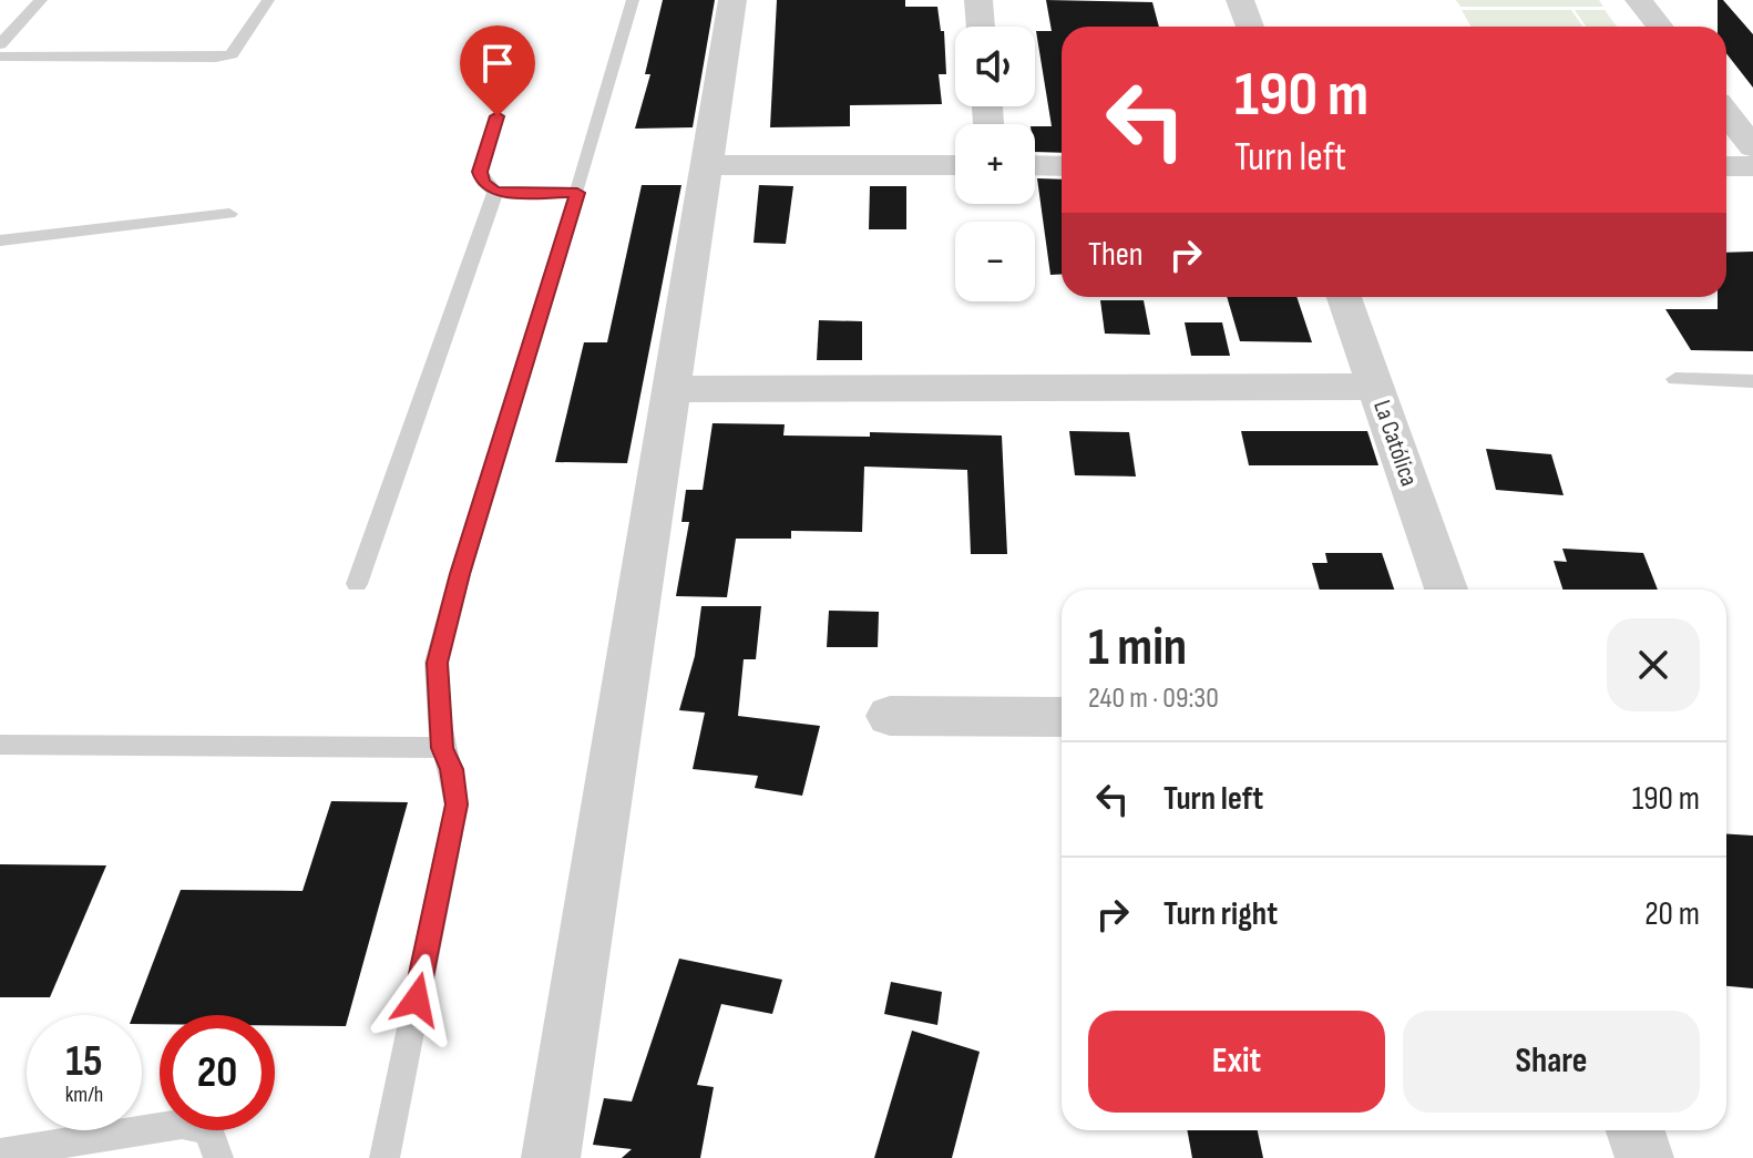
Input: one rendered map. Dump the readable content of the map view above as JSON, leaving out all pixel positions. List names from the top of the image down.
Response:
{
  "streets": {
    "street": ["La Católica"]
  },
  "page": {
    "map_buttons": ["+", "−"],
    "turn": ["190 m", "Turn left"],
    "then": "Then",
    "heading": ["1 min", "240 m · 09:30"],
    "list": [
      {
        "name": "Turn left",
        "value": "190 m"
      },
      {
        "name": "Turn right",
        "value": "20 m"
      }
    ],
    "buttons": ["Exit", "Share"],
    "speed": "15 km/h",
    "limit": "20"
  }
}
